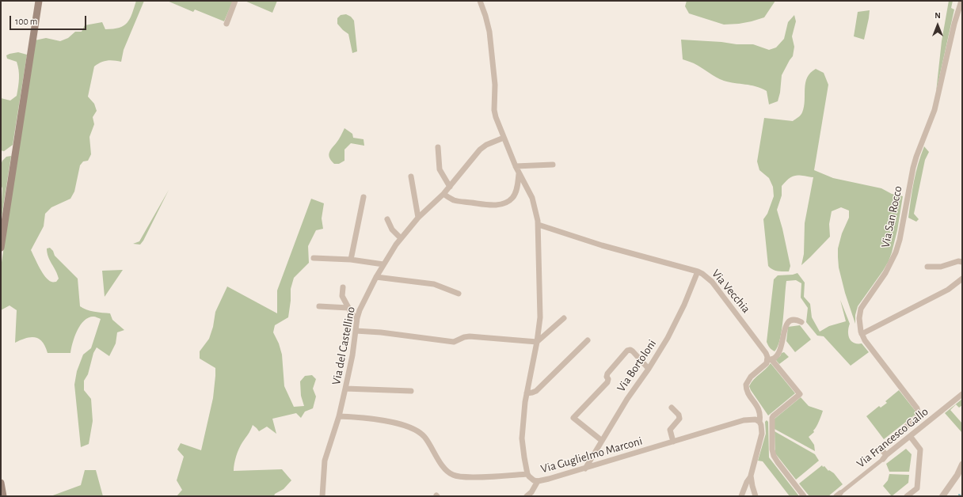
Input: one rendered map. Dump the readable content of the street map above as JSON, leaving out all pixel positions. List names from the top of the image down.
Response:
{
  "streets": {
    "street": [
      "Via San Rocco",
      "Via Vecchia",
      "Via del Castellino",
      "Via Bortoloni",
      "Via Francesco Gallo",
      "Via Guglielmo Marconi"
    ]
  },
  "crossings": [
    ["Via San Rocco", "Via Francesco Gallo"],
    ["Via Vecchia", "Via Bortoloni"],
    ["Via Vecchia", "Via Guglielmo Marconi"],
    ["Via del Castellino", "Via Guglielmo Marconi"],
    ["Via Bortoloni", "Via Guglielmo Marconi"]
  ],
  "scale_bar": "100 m",
  "north": "top"
}
